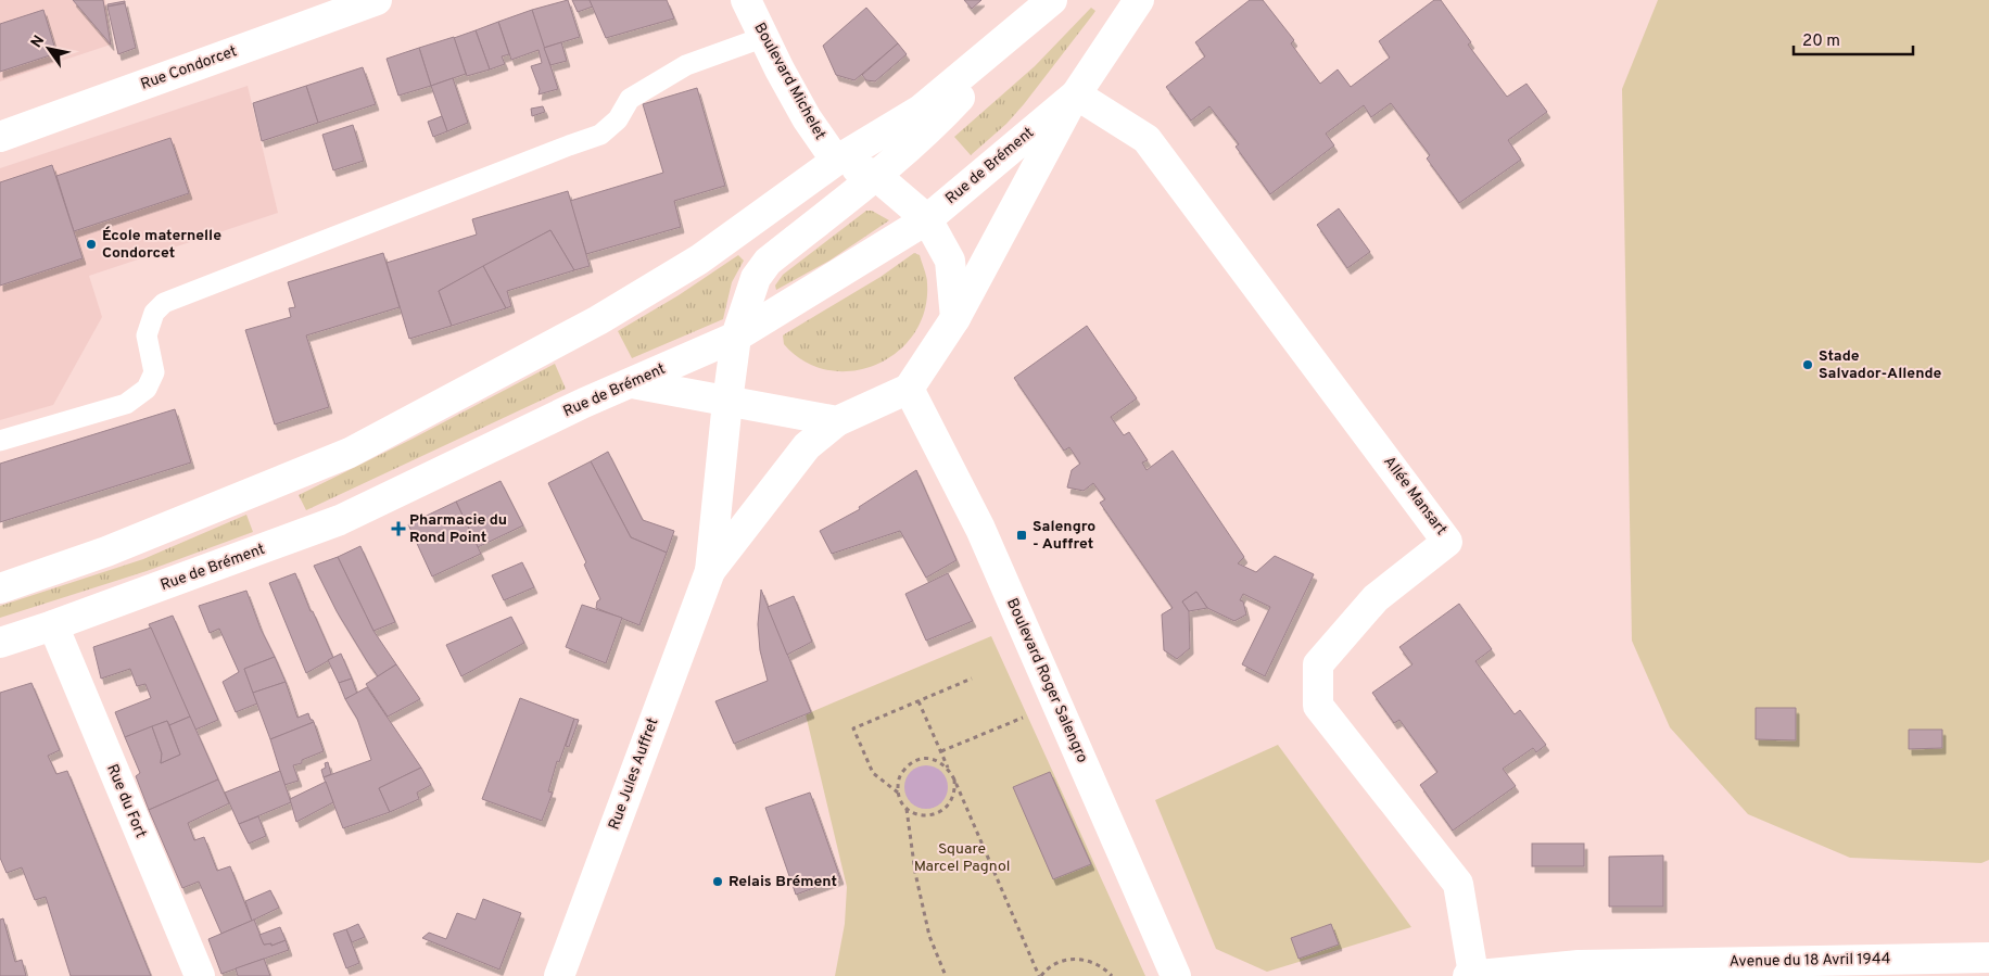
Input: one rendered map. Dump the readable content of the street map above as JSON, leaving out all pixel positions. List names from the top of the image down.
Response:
{
  "streets": {
    "street": [
      "Rue Condorcet",
      "Boulevard Michelet",
      "Rue de Brément",
      "Allée Mansart",
      "Boulevard Roger Salengro",
      "Rue Jules Auffret",
      "Rue du Fort",
      "Avenue du 18 Avril 1944"
    ]
  },
  "crossings": [
    ["Rue de Brément", "Allée Mansart"],
    ["Rue de Brément", "Rue Jules Auffret"],
    ["Rue de Brément", "Rue du Fort"],
    ["Allée Mansart", "Avenue du 18 Avril 1944"],
    ["Boulevard Roger Salengro", "Rue Jules Auffret"]
  ],
  "parks": ["Square Marcel Pagnol"],
  "places": {
    "other": ["École maternelle Condorcet", "Stade Salvador-Allende", "Relais Brément"],
    "health": ["Pharmacie du Rond Point"],
    "transit": ["Salengro - Auffret"]
  },
  "scale_bar": "20 m",
  "north": "top left"
}
